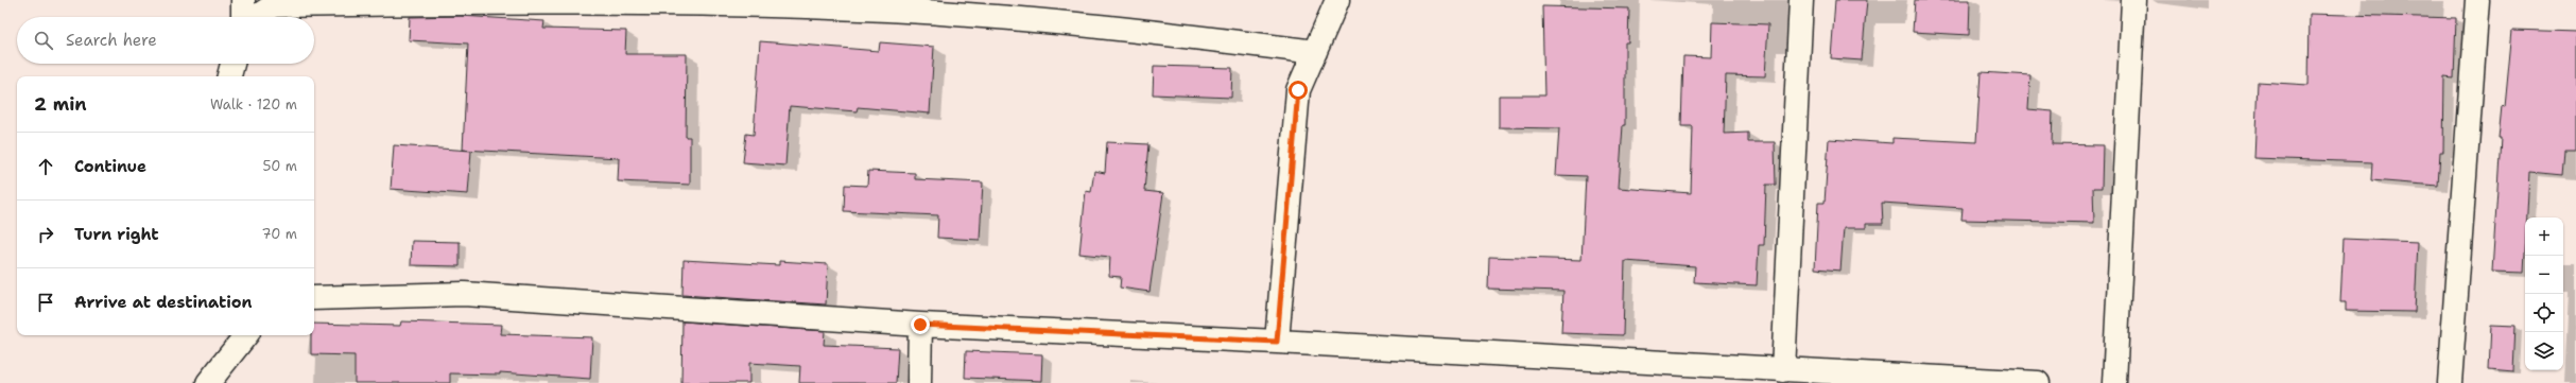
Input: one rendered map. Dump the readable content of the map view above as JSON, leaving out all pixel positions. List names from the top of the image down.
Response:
{
  "page": {
    "search": "Search here",
    "heading": ["2 min", "Walk · 120 m"],
    "list": [
      ["Continue", "50 m"],
      ["Turn right", "70 m"],
      "Arrive at destination"
    ],
    "map_buttons": ["+", "−"]
  }
}
